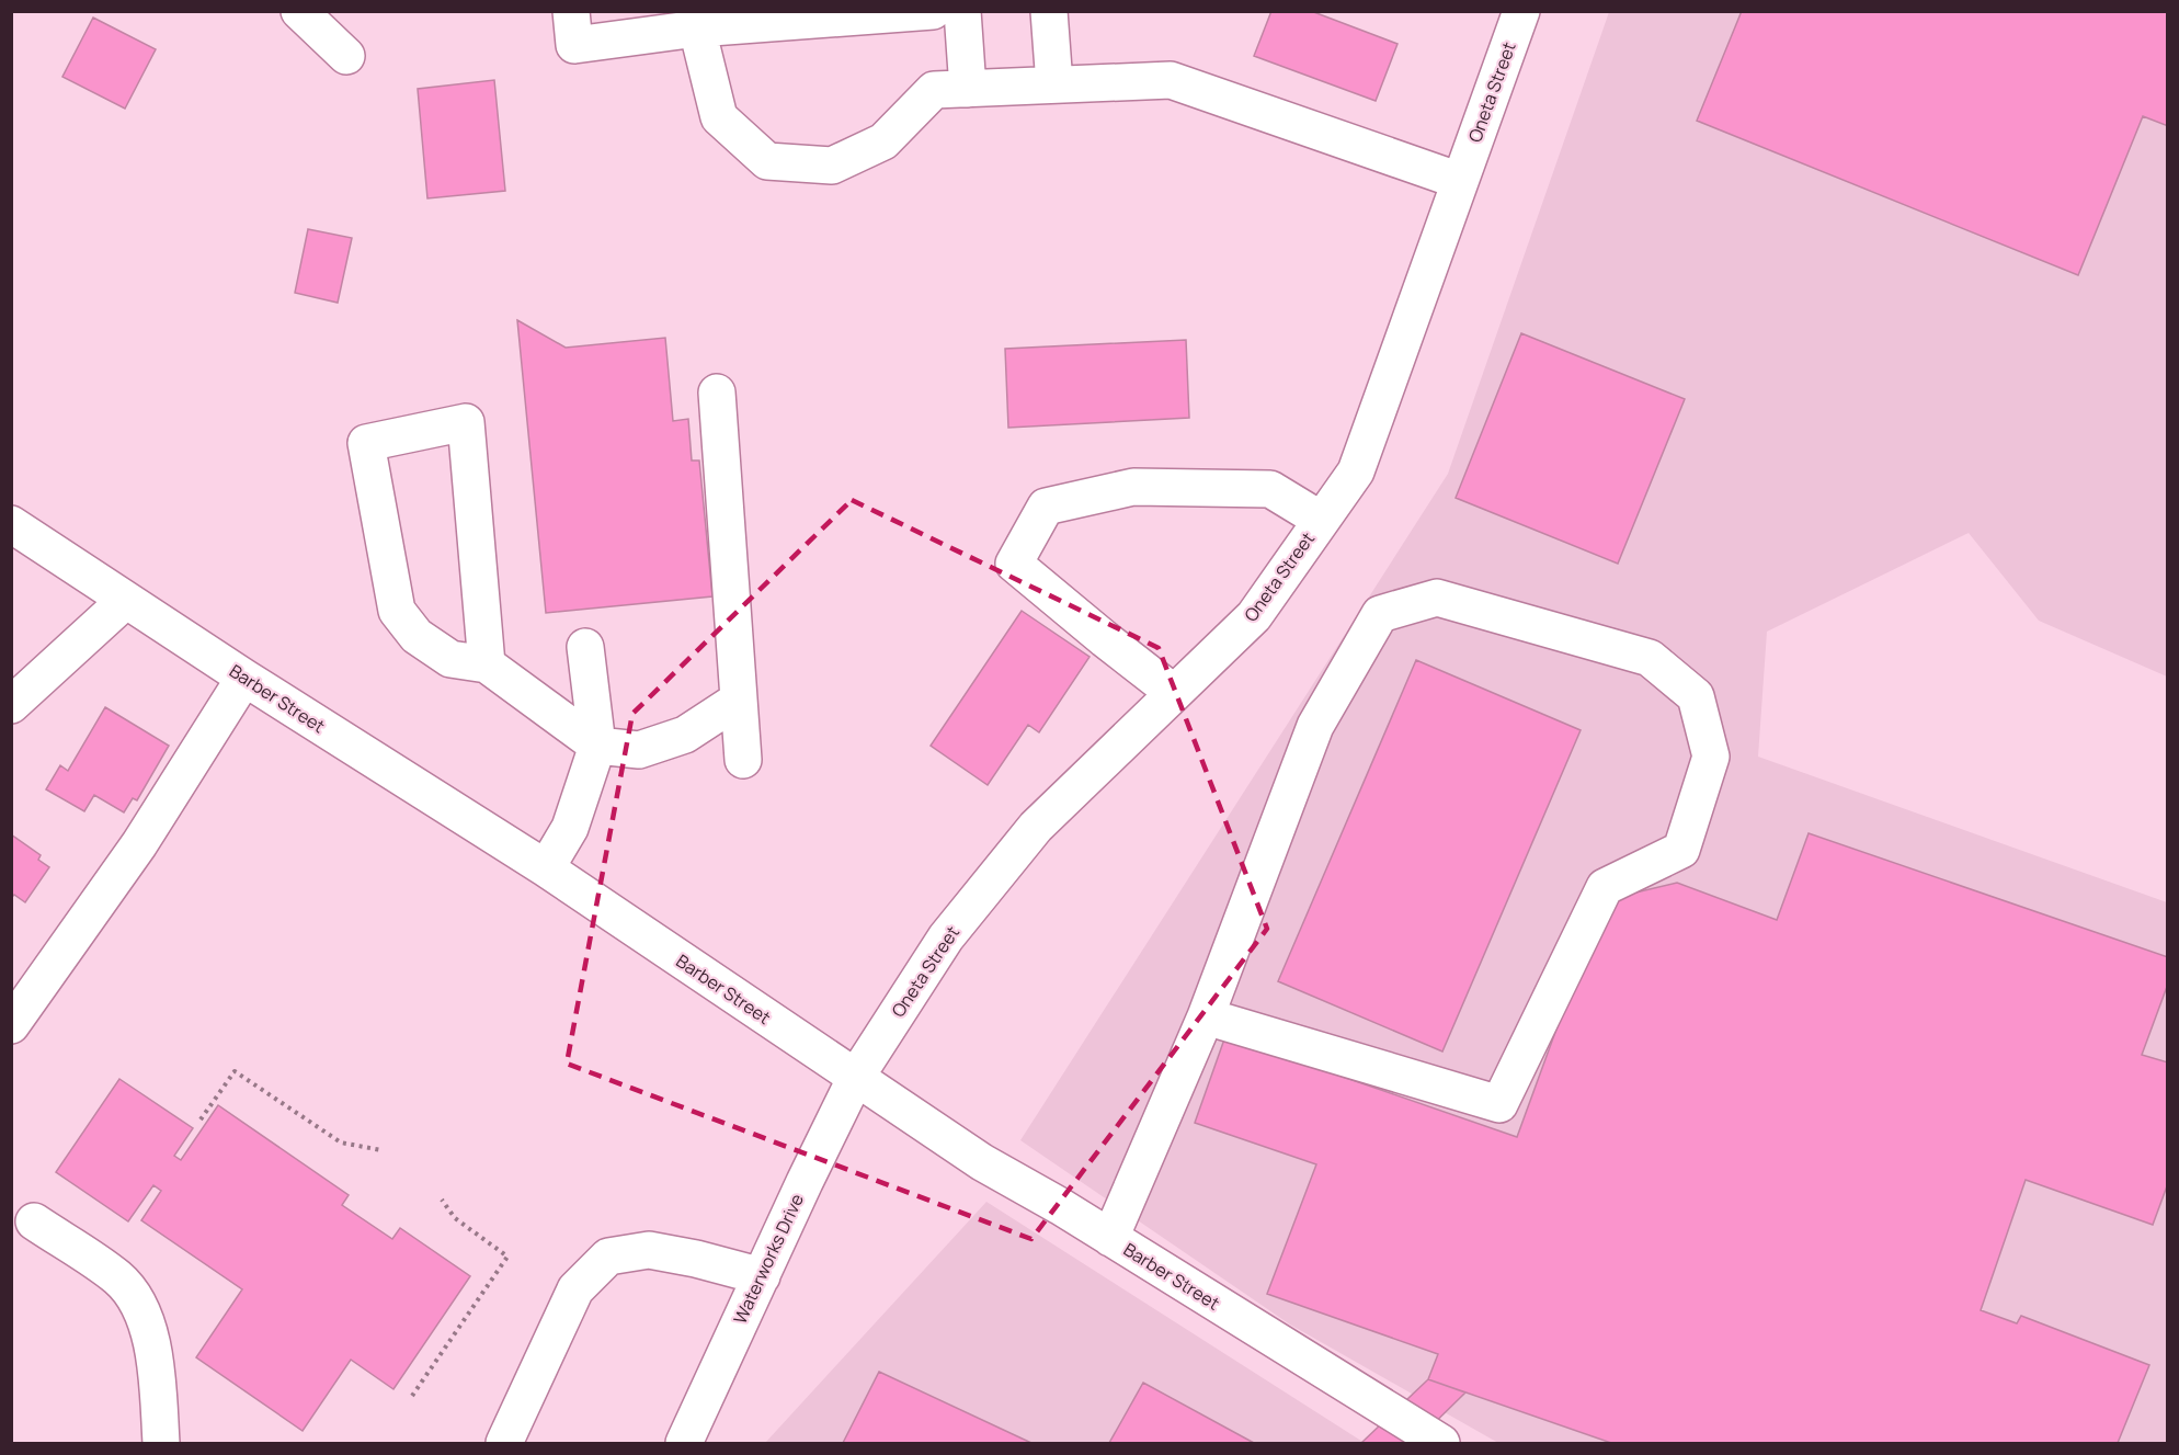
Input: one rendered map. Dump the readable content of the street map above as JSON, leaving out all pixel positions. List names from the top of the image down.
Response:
{
  "streets": {
    "street": ["Oneta Street", "Barber Street", "Waterworks Drive"]
  },
  "crossings": [
    ["Oneta Street", "Barber Street"],
    ["Oneta Street", "Waterworks Drive"],
    ["Barber Street", "Waterworks Drive"]
  ]
}
